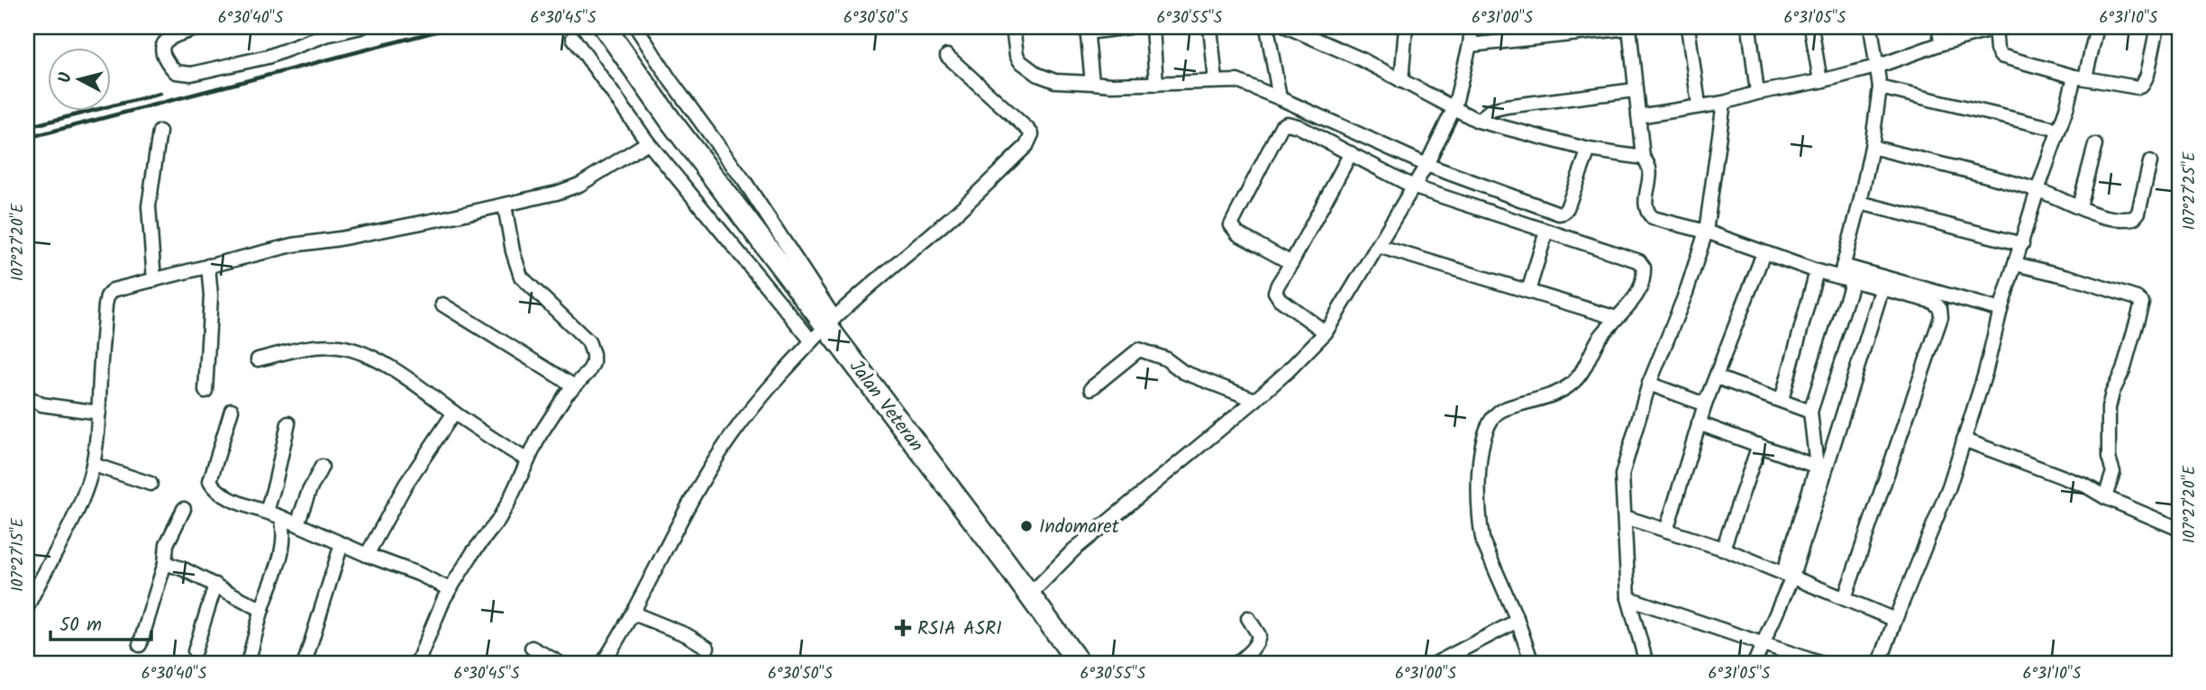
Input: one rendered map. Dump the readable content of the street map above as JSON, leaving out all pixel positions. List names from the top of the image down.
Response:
{
  "streets": {
    "highway": ["Jalan Veteran"]
  },
  "places": {
    "other": ["Indomaret"],
    "health": ["RSIA ASRI"]
  },
  "scale_bar": "50 m",
  "north": "left",
  "coordinates": [
    "6°30'40\"S",
    "6°30'45\"S",
    "6°30'50\"S",
    "6°30'55\"S",
    "6°31'00\"S",
    "6°31'05\"S",
    "6°31'10\"S",
    "107°27'25\"E",
    "107°27'20\"E",
    "107°27'15\"E"
  ]
}
